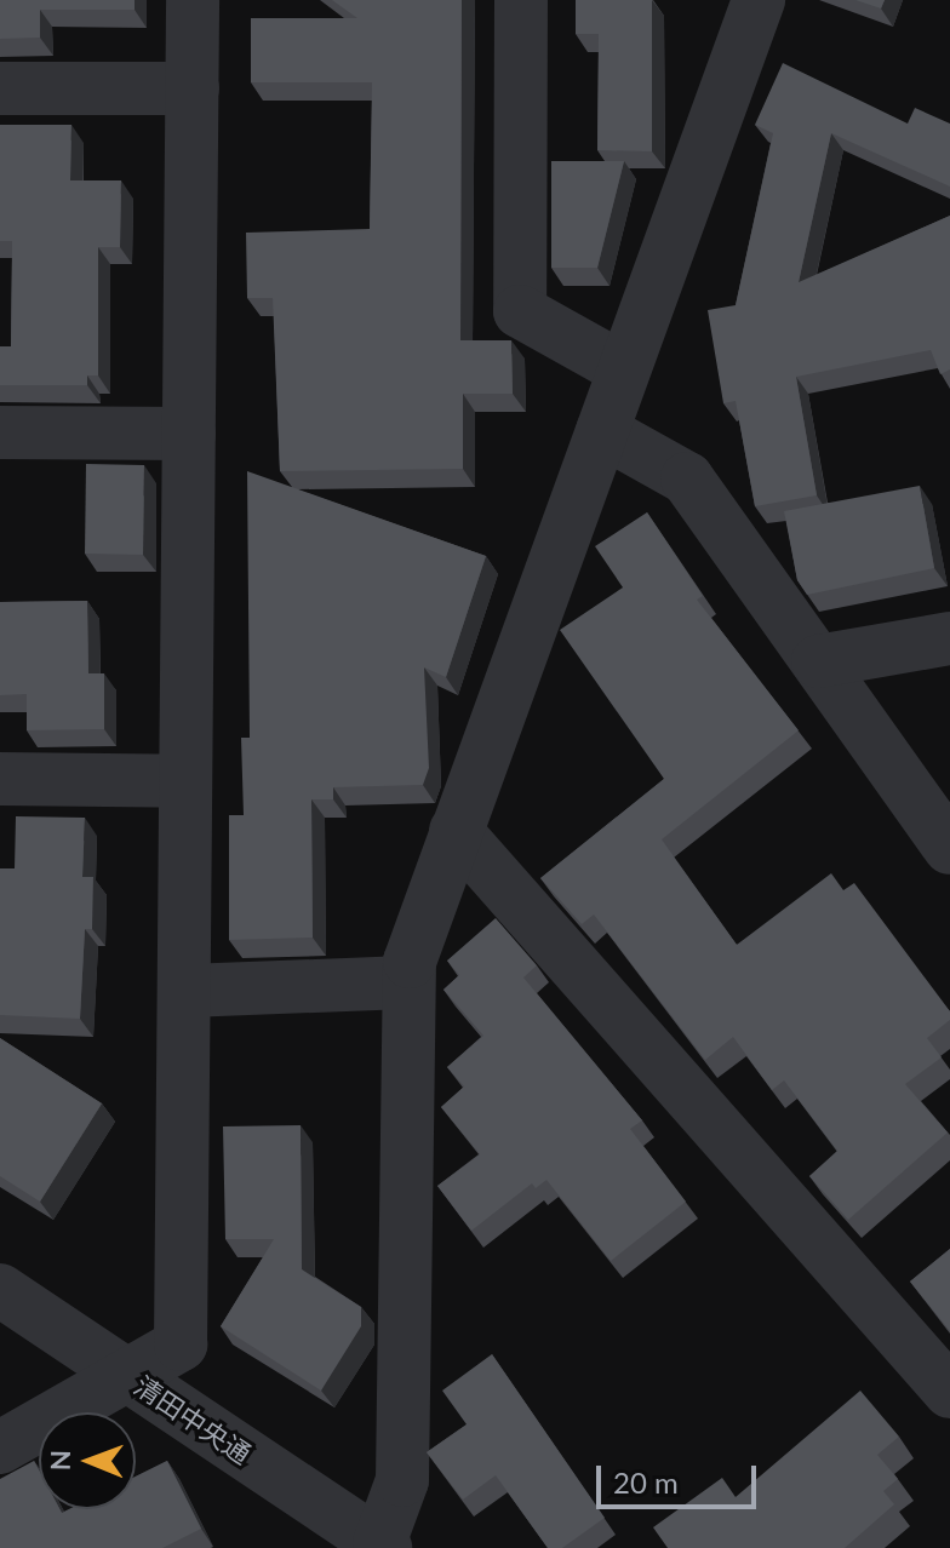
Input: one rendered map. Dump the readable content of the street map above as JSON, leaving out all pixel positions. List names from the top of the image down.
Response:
{
  "streets": {
    "street": ["清田中央通"]
  },
  "scale_bar": "20 m",
  "north": "left"
}
